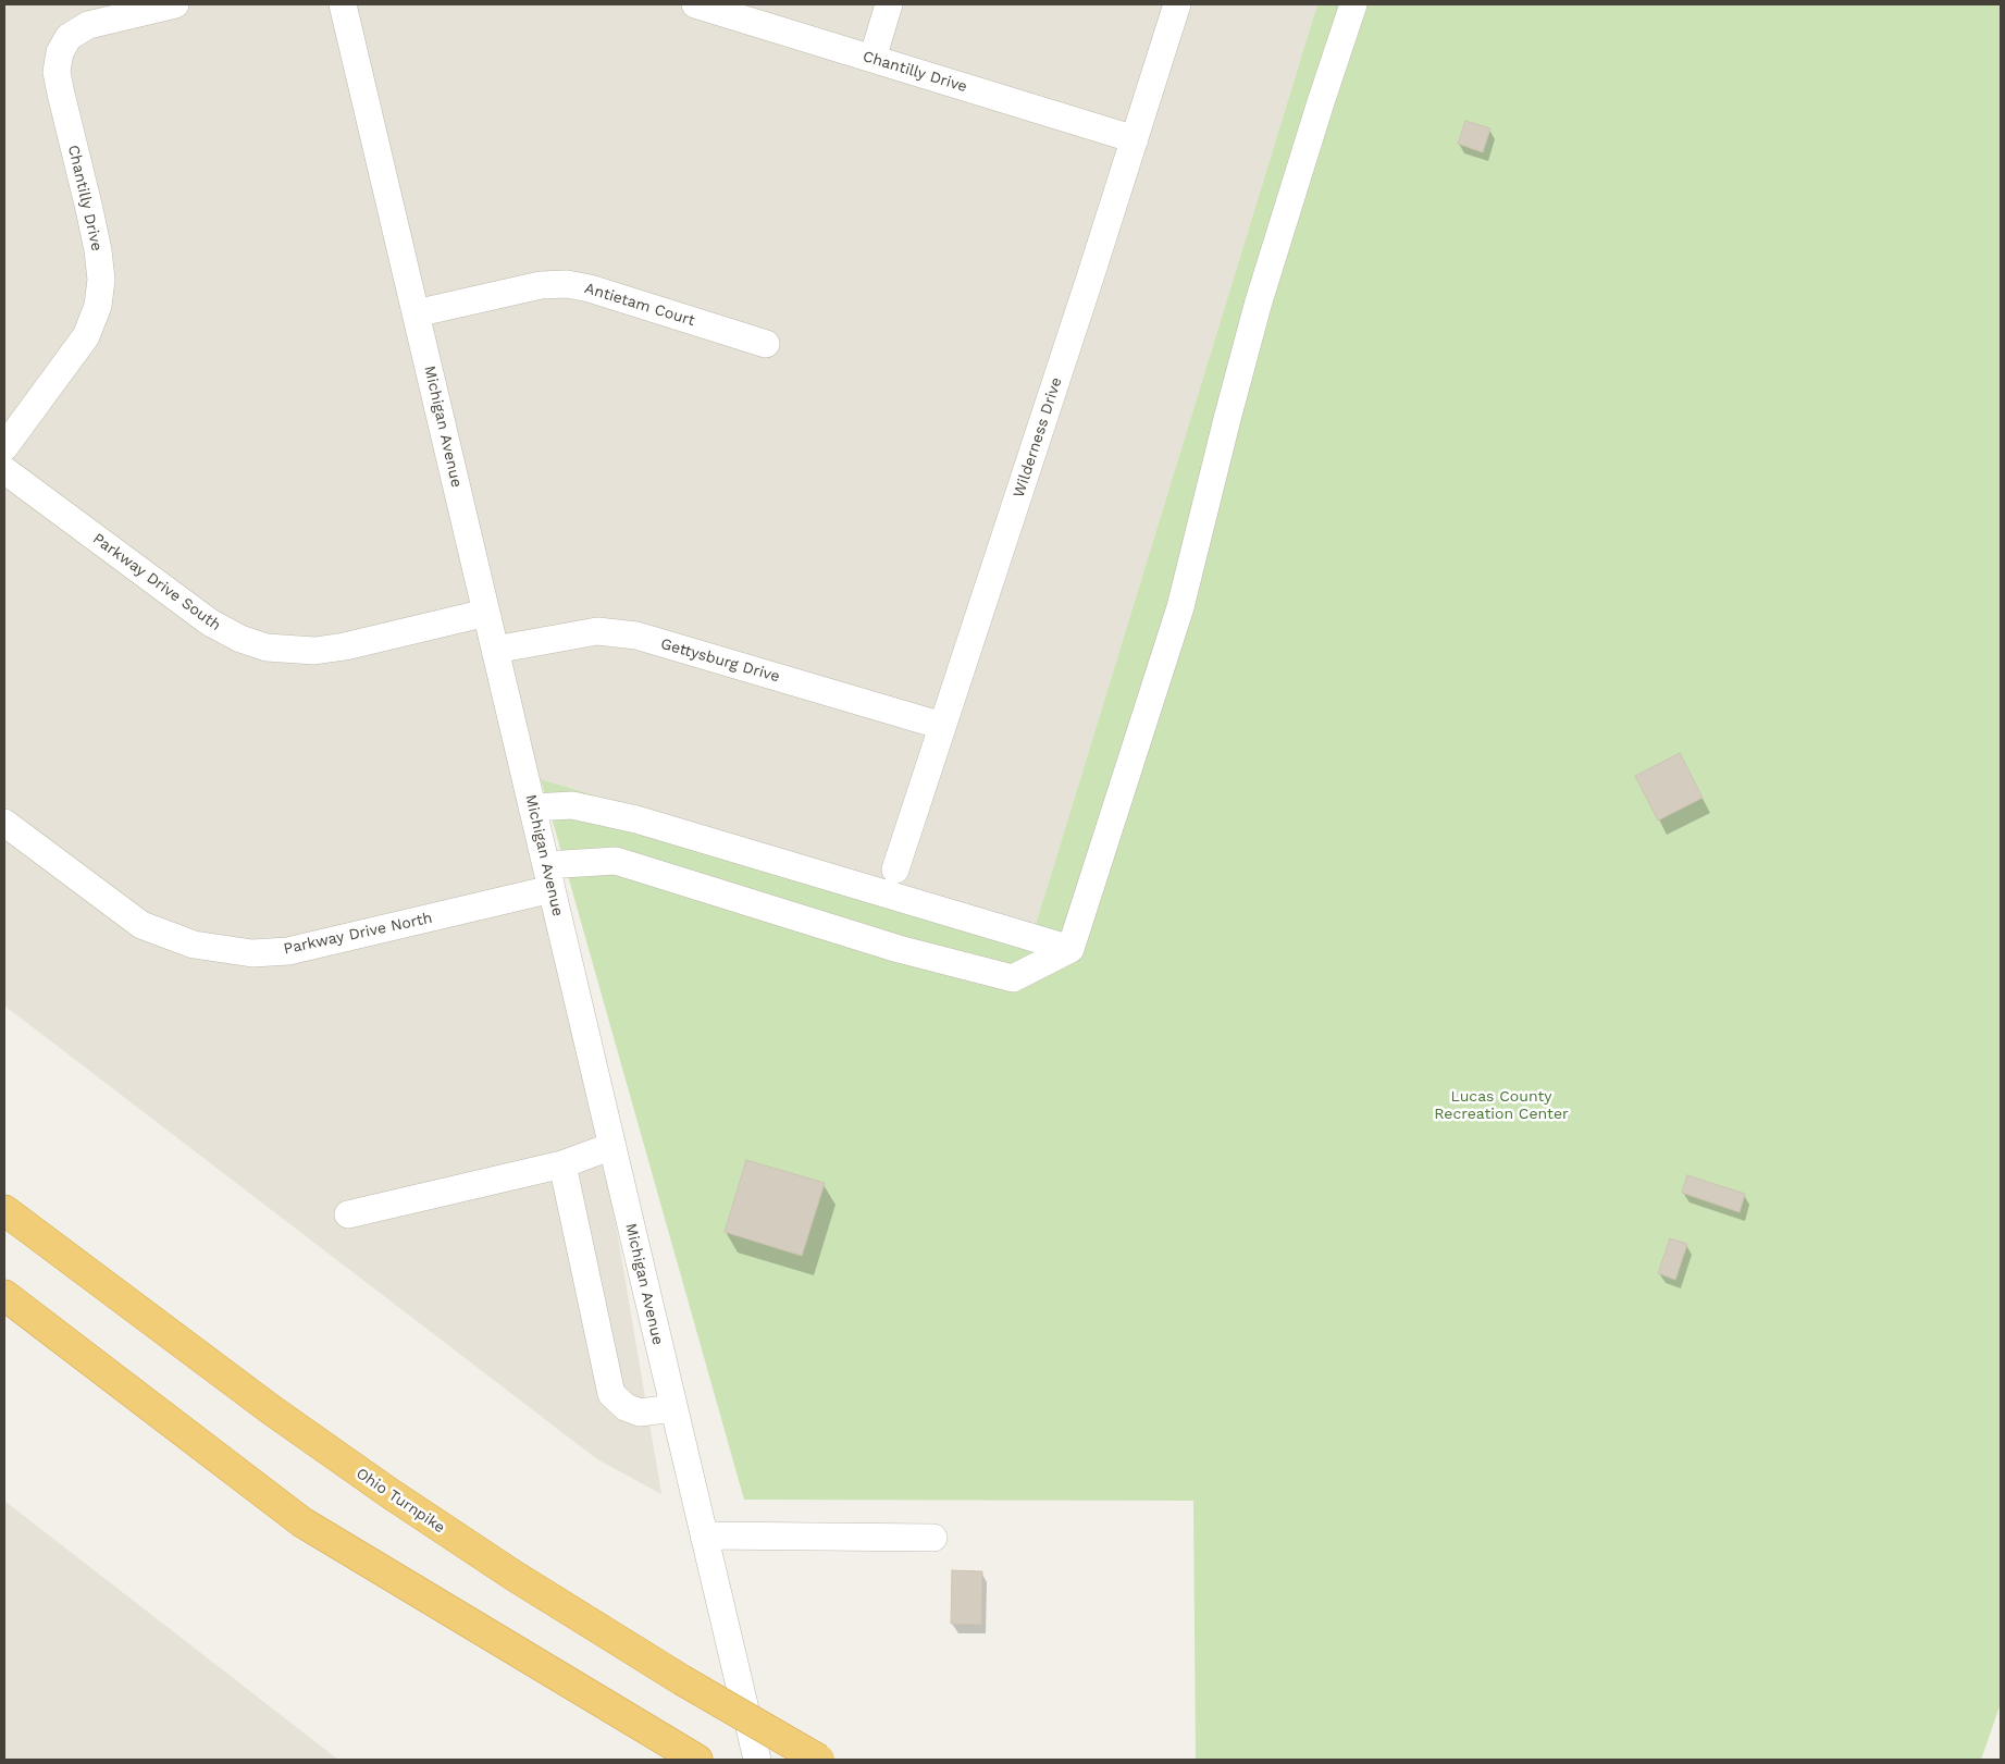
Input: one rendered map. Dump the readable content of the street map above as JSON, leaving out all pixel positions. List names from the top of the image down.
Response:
{
  "streets": {
    "highway": ["Ohio Turnpike"],
    "street": [
      "Chantilly Drive",
      "Antietam Court",
      "Michigan Avenue",
      "Wilderness Drive",
      "Parkway Drive South",
      "Gettysburg Drive",
      "Parkway Drive North"
    ]
  },
  "crossings": [
    ["Chantilly Drive", "Wilderness Drive"],
    ["Antietam Court", "Michigan Avenue"],
    ["Michigan Avenue", "Parkway Drive South"],
    ["Michigan Avenue", "Gettysburg Drive"],
    ["Michigan Avenue", "Parkway Drive North"],
    ["Wilderness Drive", "Gettysburg Drive"]
  ],
  "parks": ["Lucas County Recreation Center"]
}
